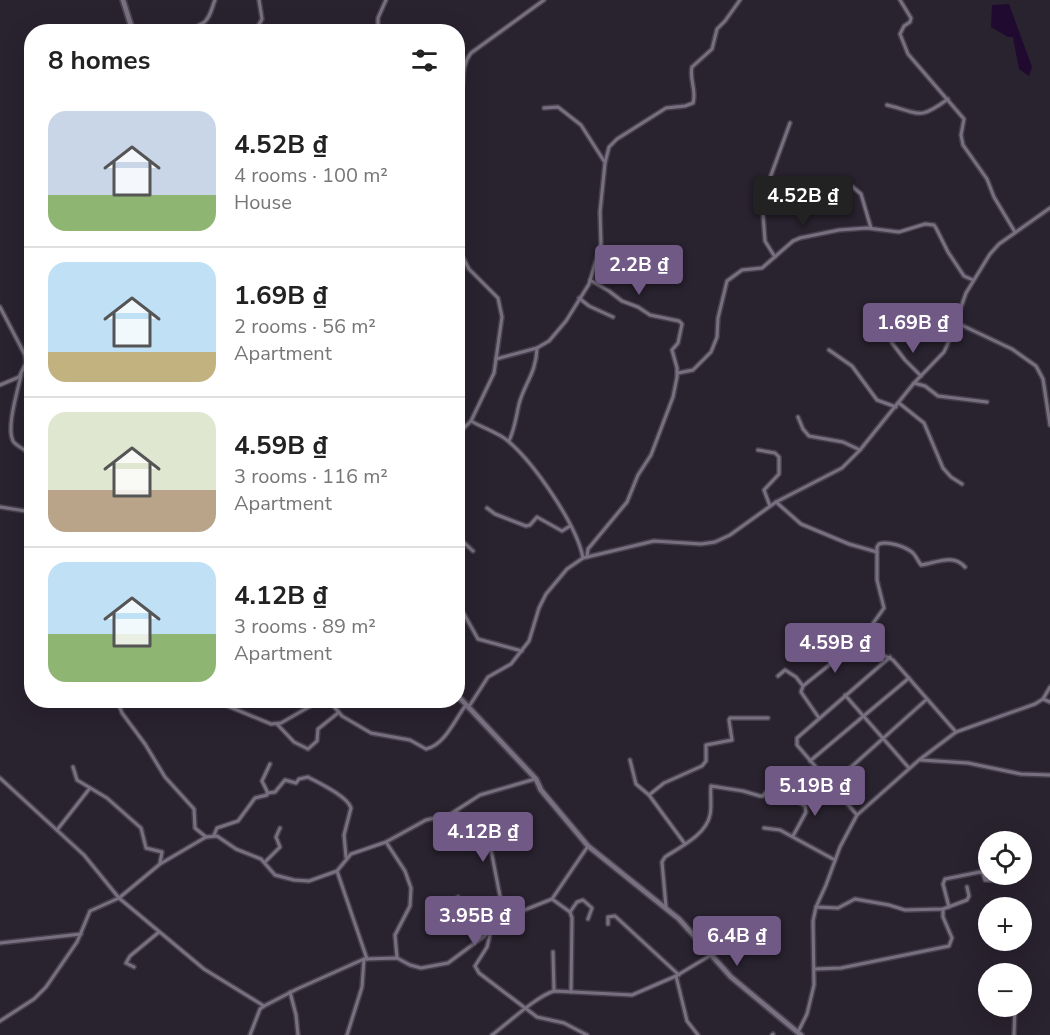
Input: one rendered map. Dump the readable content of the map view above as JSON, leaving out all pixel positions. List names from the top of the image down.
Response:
{
  "page": {
    "heading": "8 homes",
    "list": [
      {
        "name": "4.52B ₫",
        "note": "4 rooms · 100 m² · House"
      },
      {
        "name": "1.69B ₫",
        "note": "2 rooms · 56 m² · Apartment"
      },
      {
        "name": "4.59B ₫",
        "note": "3 rooms · 116 m² · Apartment"
      },
      {
        "name": "4.12B ₫",
        "note": "3 rooms · 89 m² · Apartment"
      }
    ],
    "price": [
      "4.52B ₫",
      "2.2B ₫",
      "1.69B ₫",
      "4.59B ₫",
      "5.19B ₫",
      "4.12B ₫",
      "3.95B ₫",
      "6.4B ₫"
    ],
    "map_buttons": ["+", "−"]
  }
}
